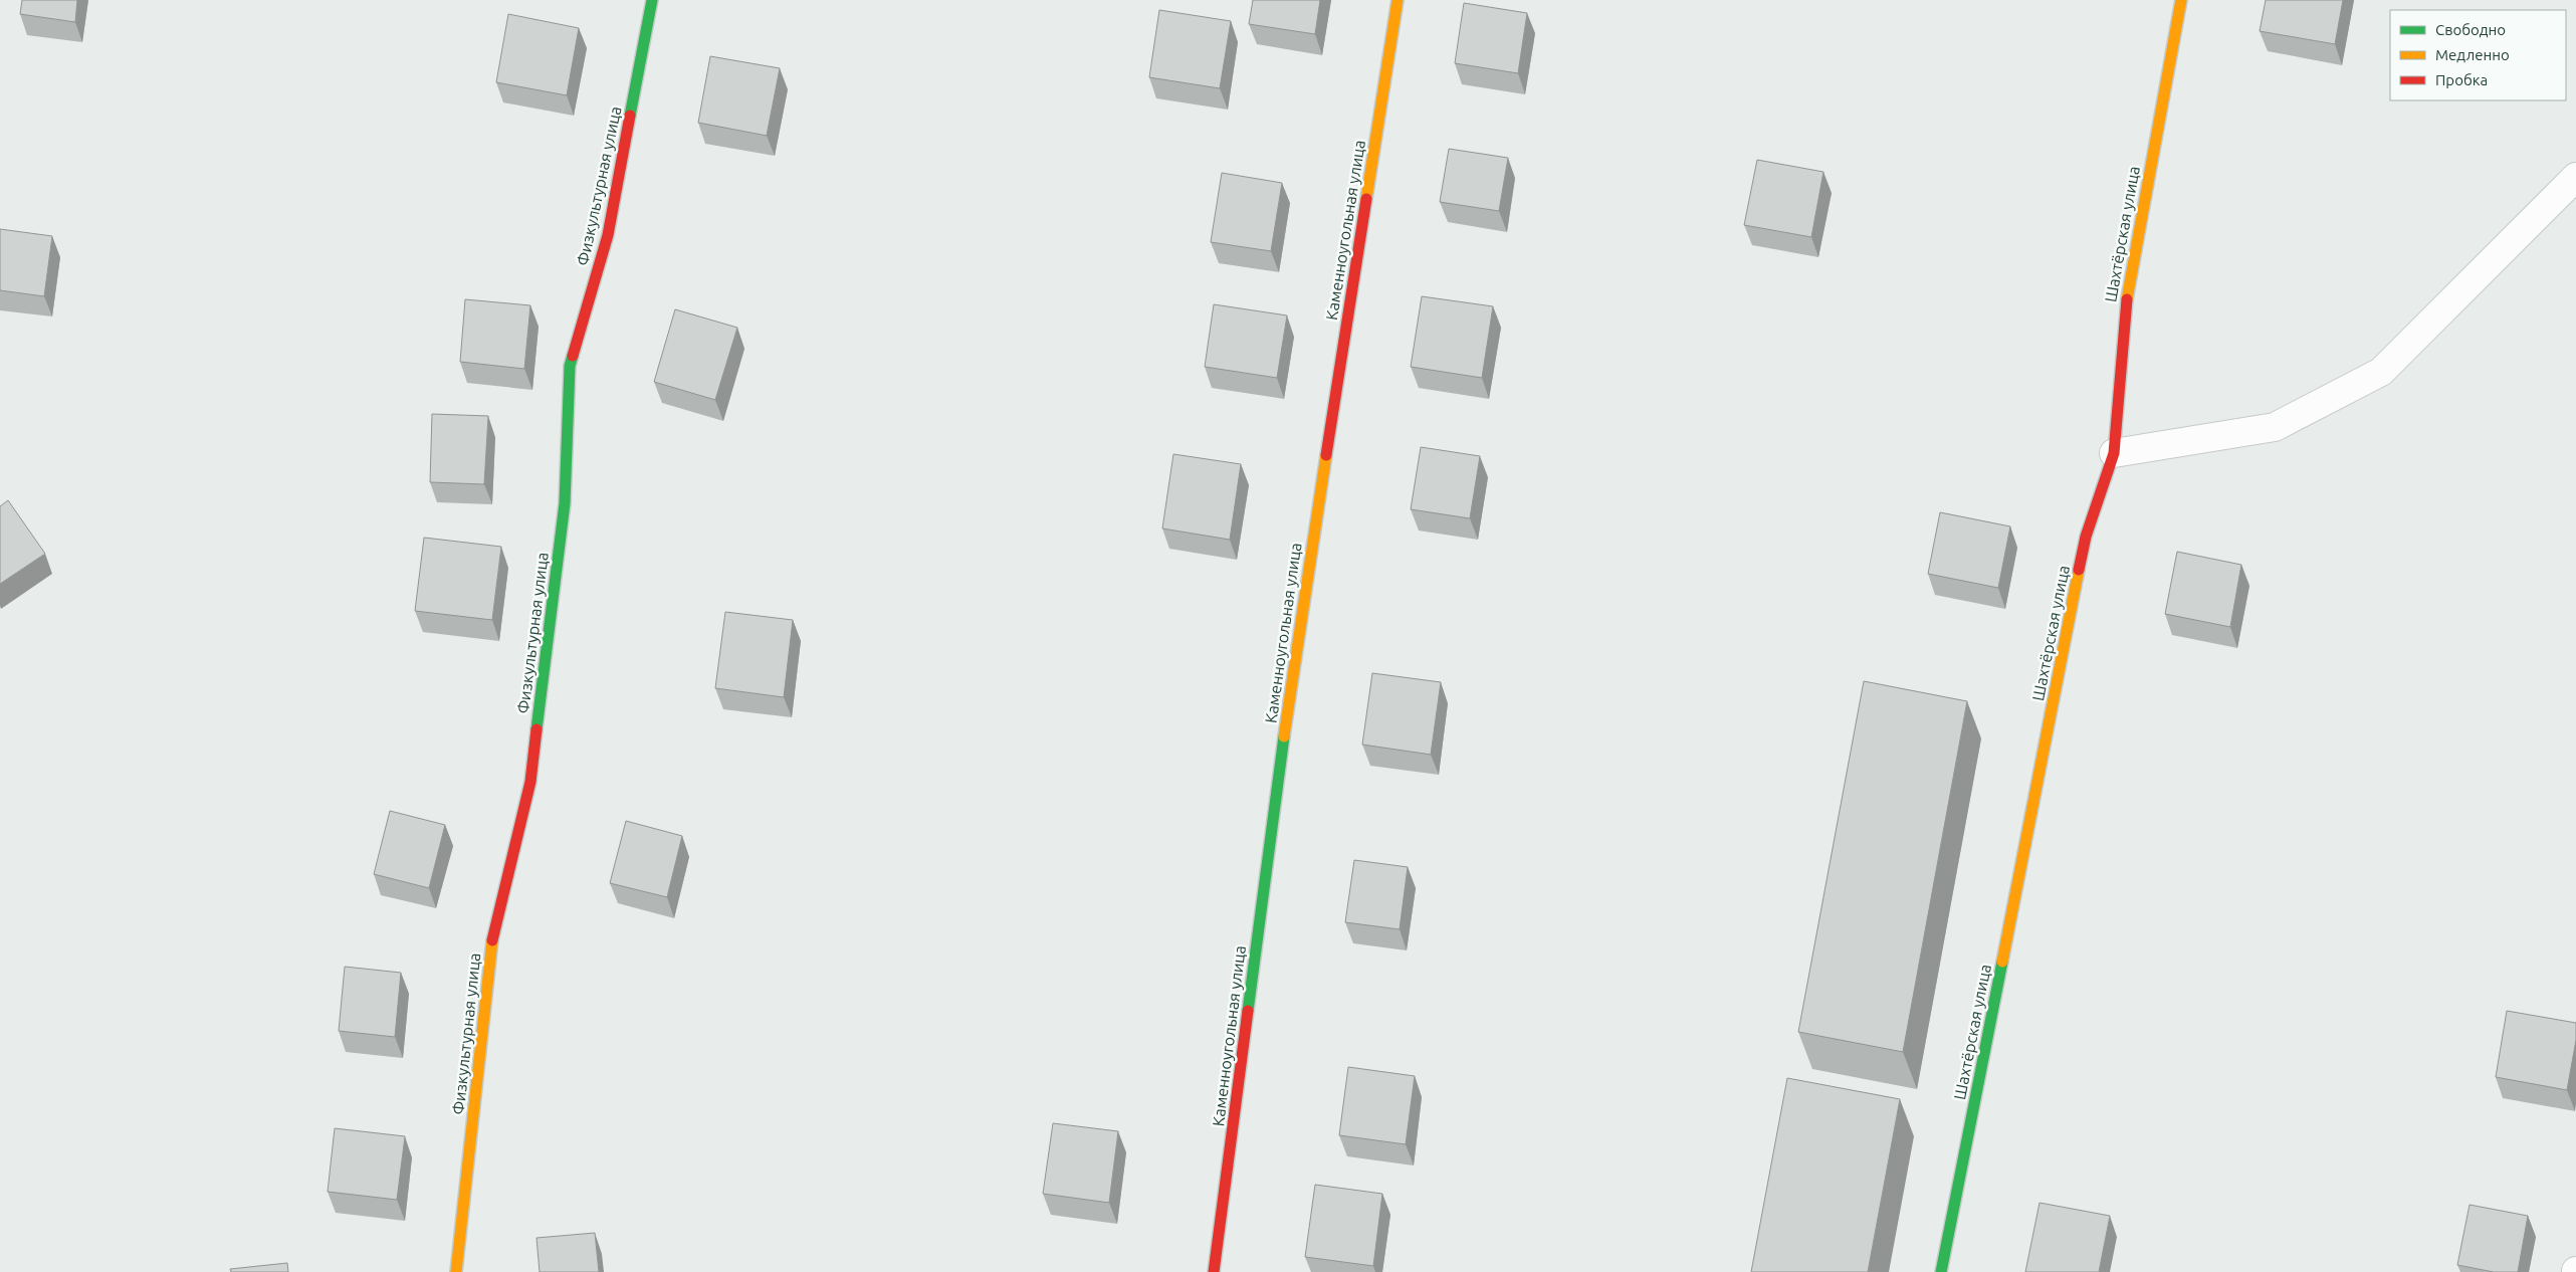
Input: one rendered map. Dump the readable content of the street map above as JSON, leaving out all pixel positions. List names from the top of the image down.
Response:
{
  "streets": {
    "street": ["Физкультурная улица", "Каменноугольная улица", "Шахтёрская улица"]
  },
  "legend": ["Свободно", "Медленно", "Пробка"]
}
